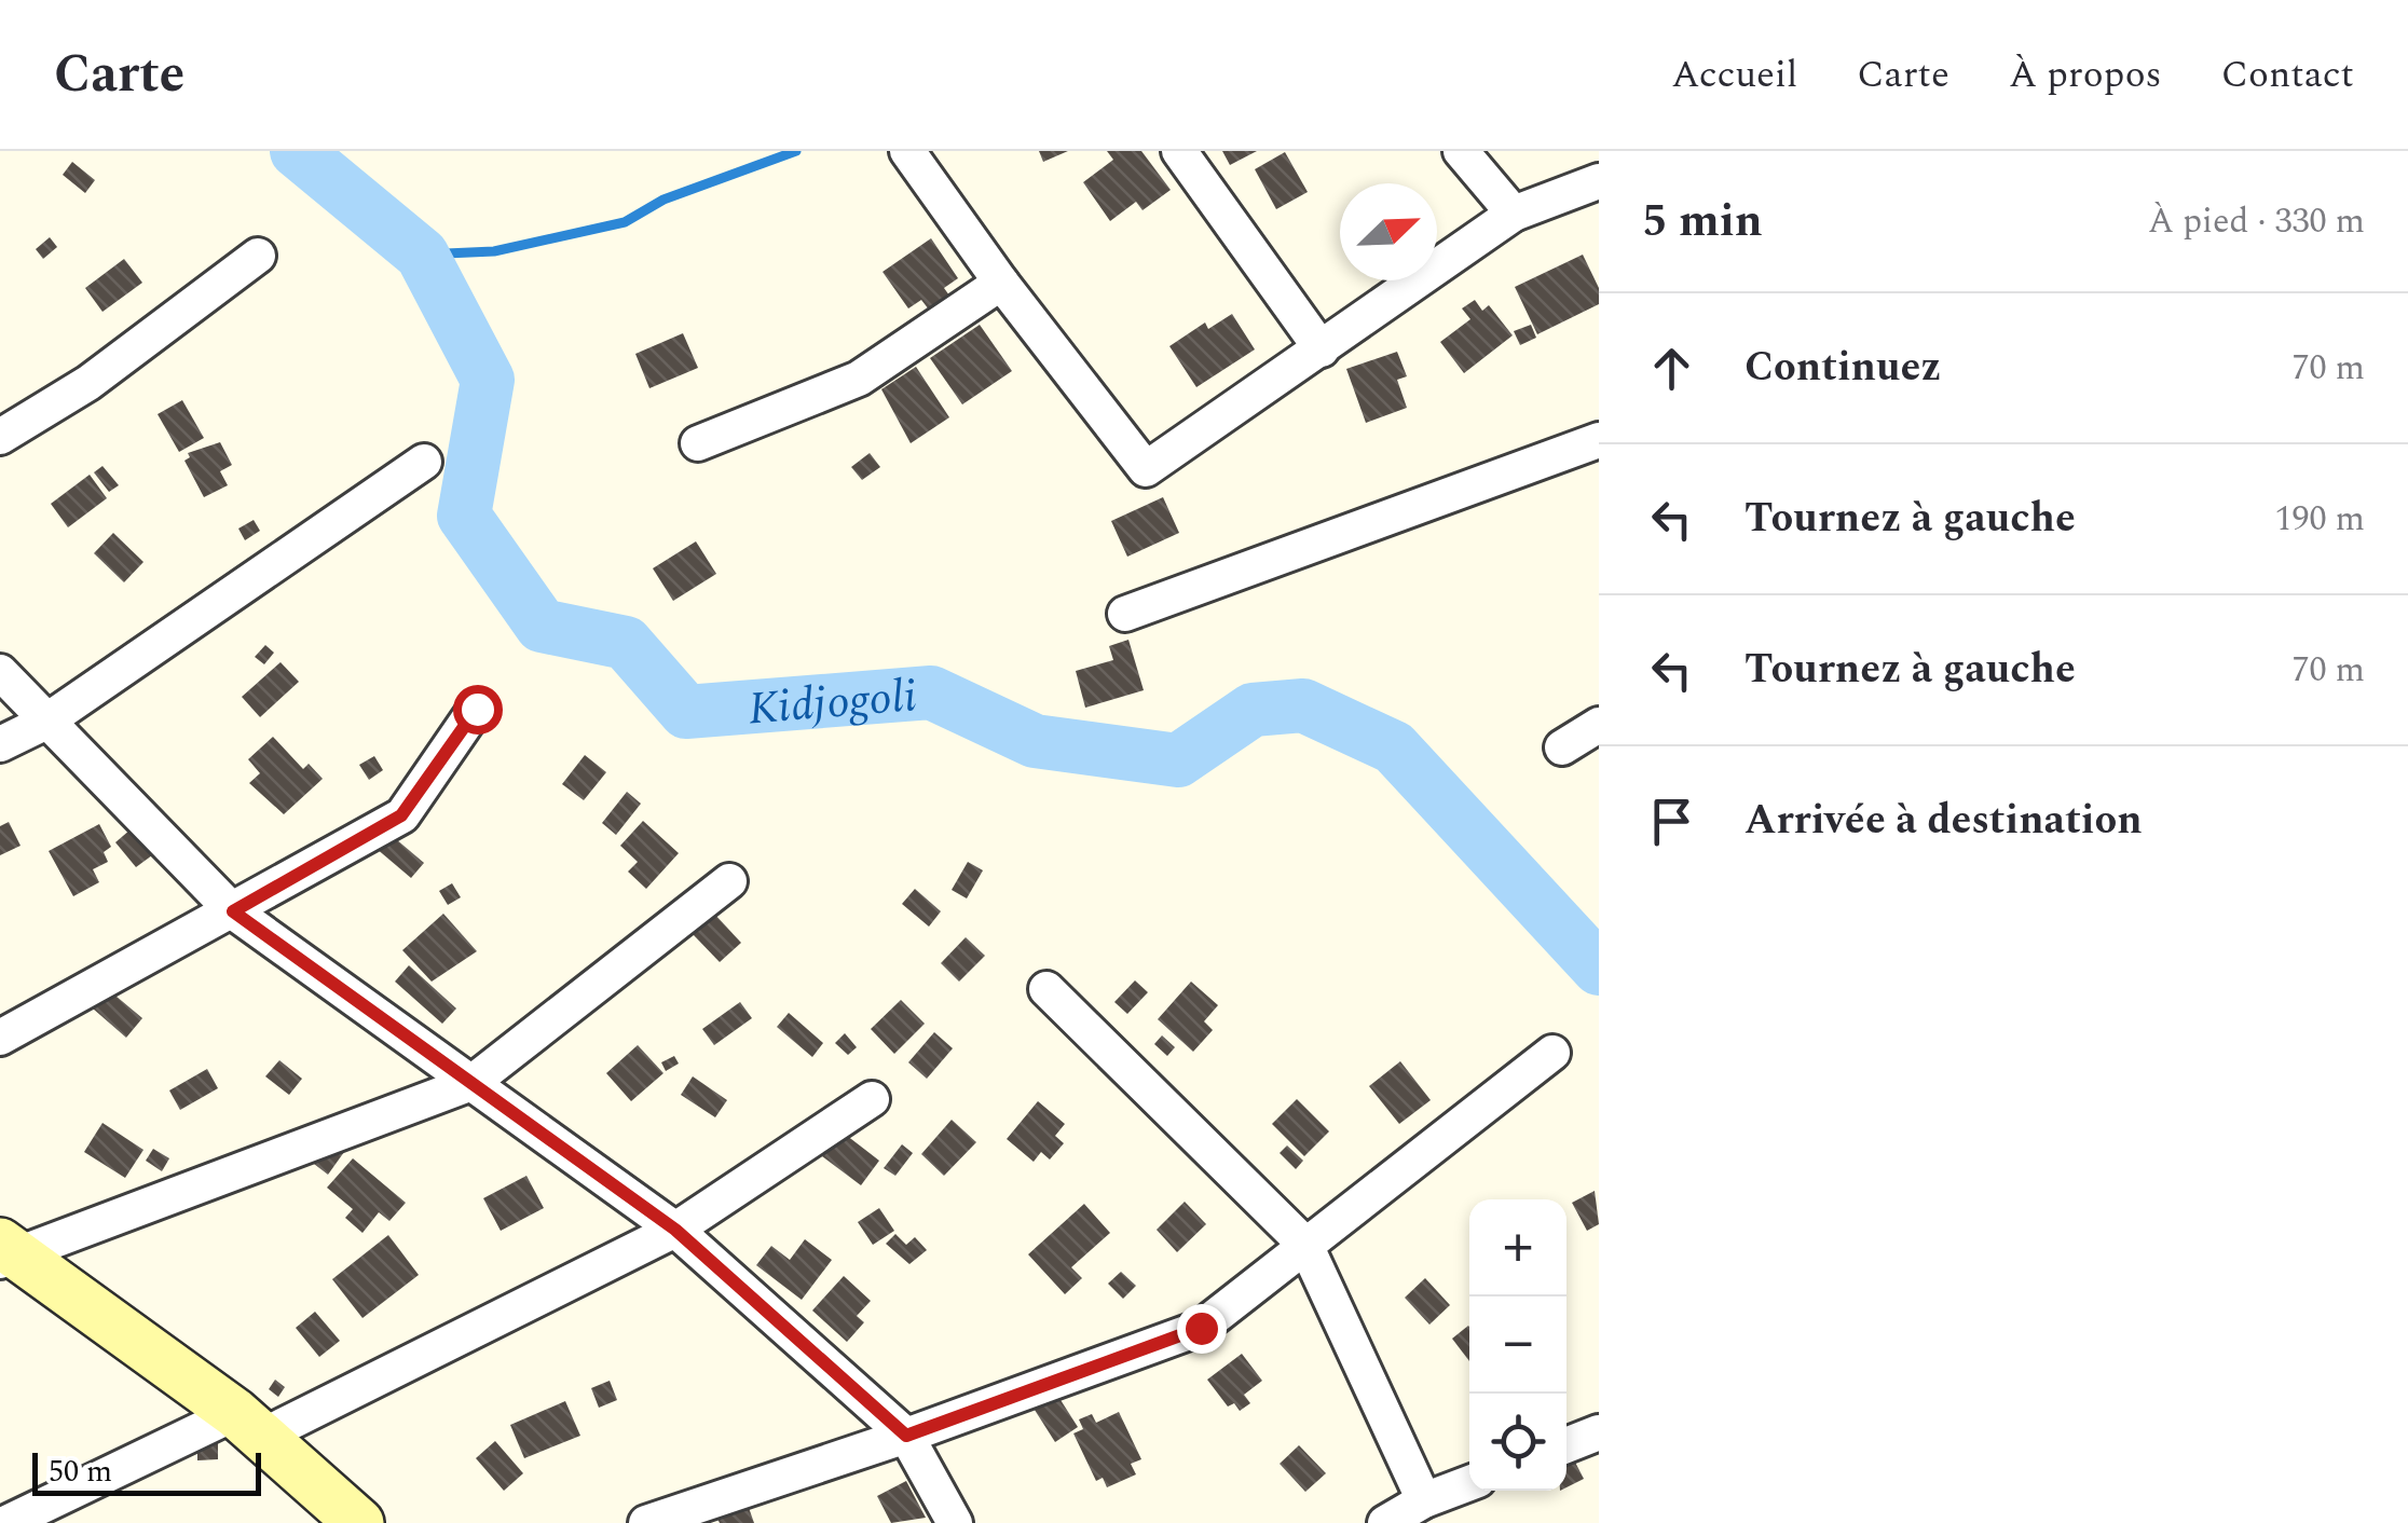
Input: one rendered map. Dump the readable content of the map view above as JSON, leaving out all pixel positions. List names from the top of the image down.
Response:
{
  "water": ["Kidjogoli"],
  "scale_bar": "50 m",
  "north": "top right",
  "page": {
    "header": "Carte",
    "nav": [
      "Accueil",
      "Carte",
      "À propos",
      "Contact"
    ],
    "heading": ["5 min", "À pied · 330 m"],
    "list": [
      ["Continuez", "70 m"],
      ["Tournez à gauche", "190 m"],
      ["Tournez à gauche", "70 m"],
      "Arrivée à destination"
    ],
    "map_buttons": ["+", "−"],
    "scale": "50 m"
  }
}
